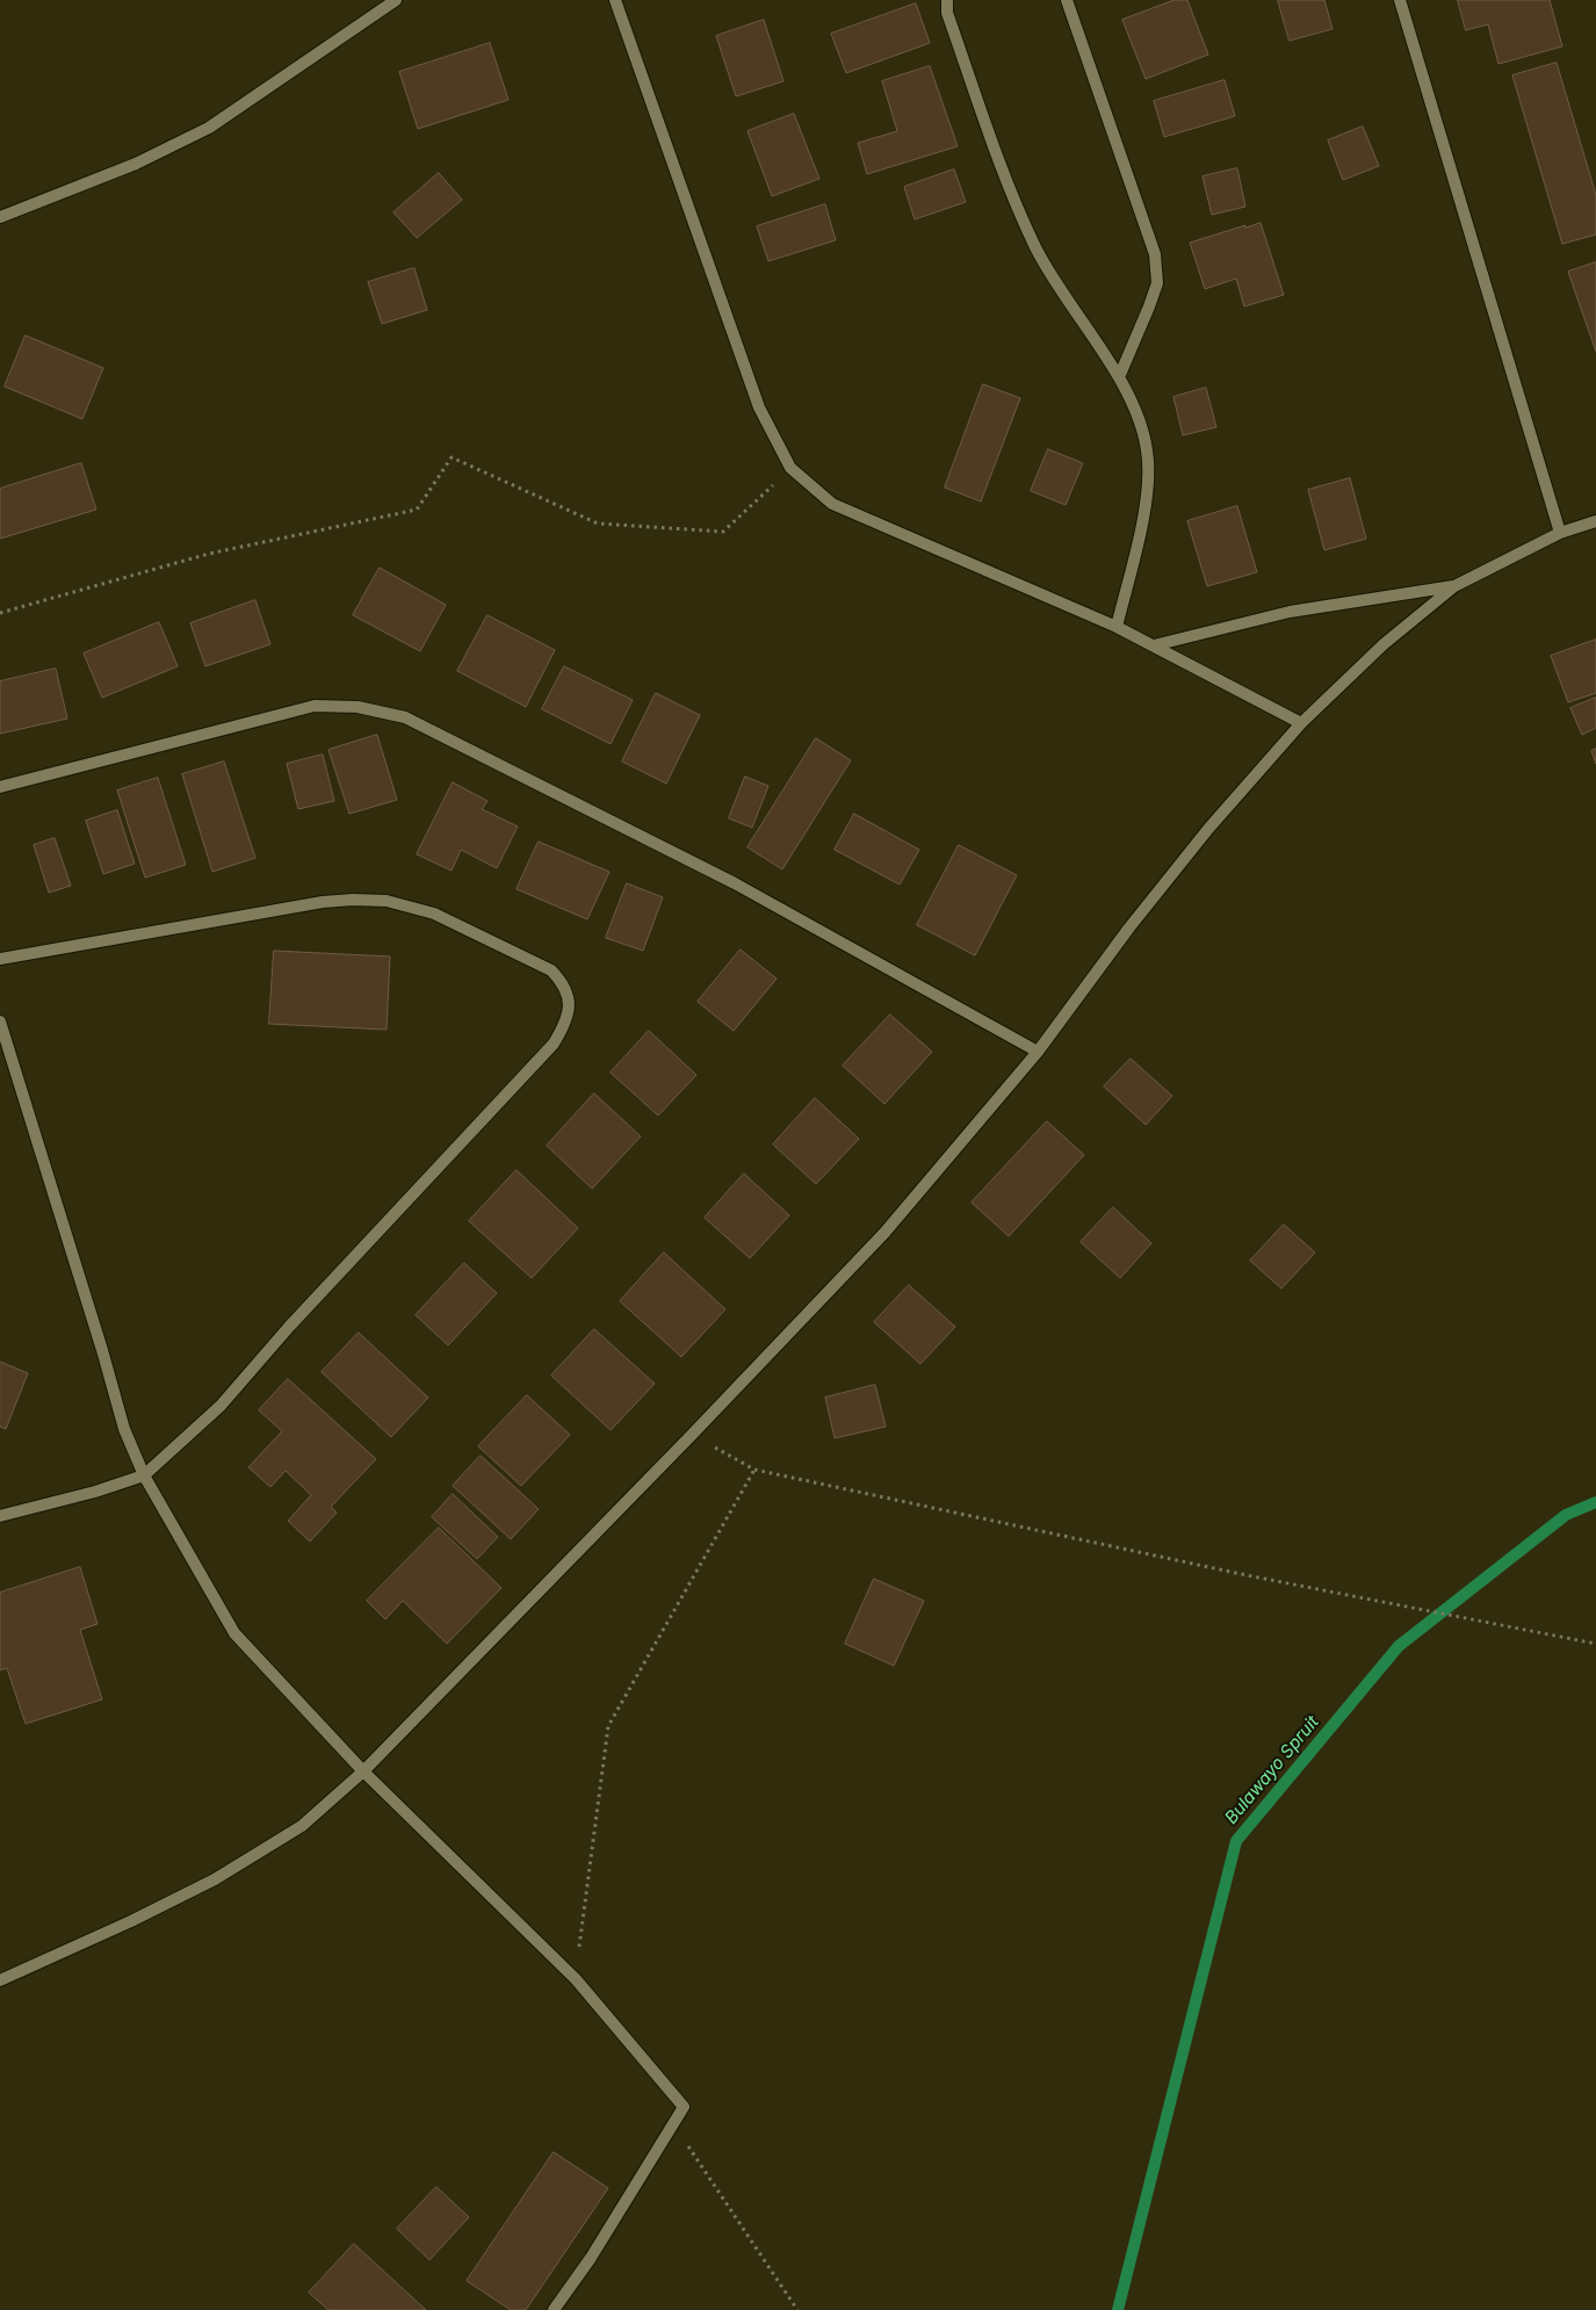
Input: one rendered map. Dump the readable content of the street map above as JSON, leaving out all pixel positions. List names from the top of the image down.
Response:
{
  "water": ["Bulawayo Spruit"]
}
